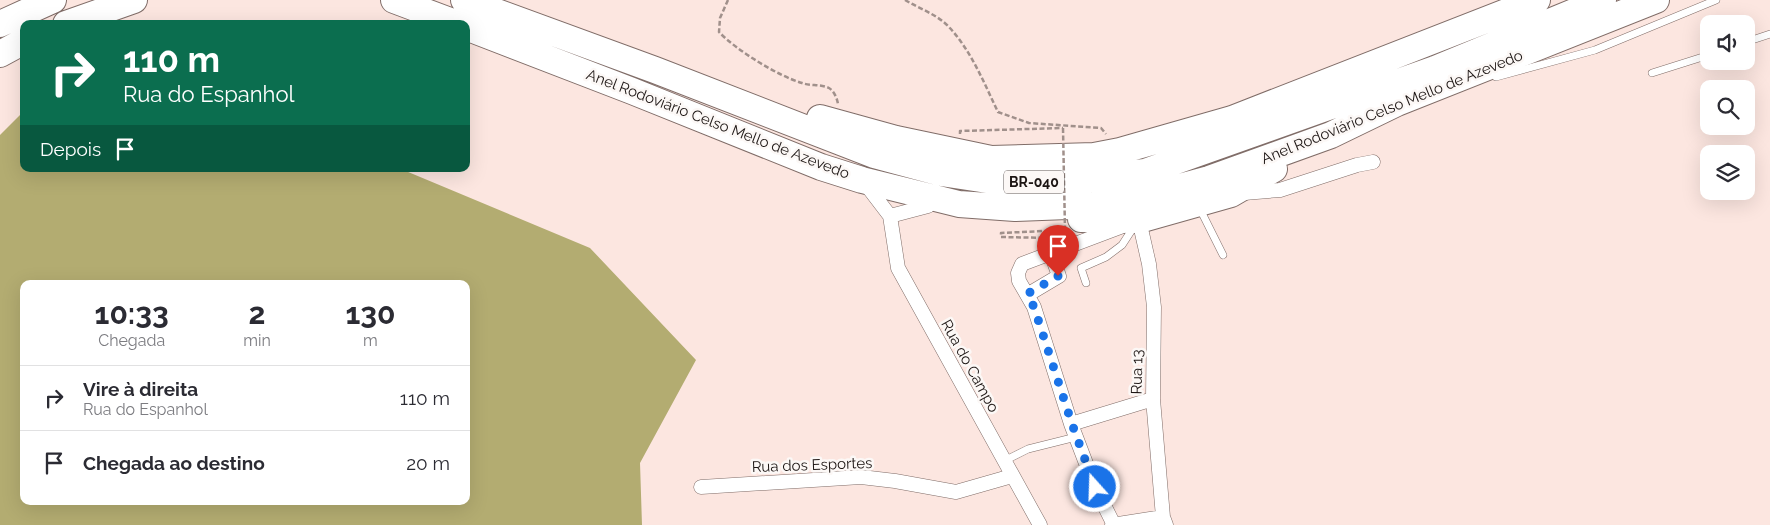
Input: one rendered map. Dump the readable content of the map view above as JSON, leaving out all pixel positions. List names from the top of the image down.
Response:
{
  "streets": {
    "highway": ["Anel Rodoviário Celso Mello de Azevedo", "BR-040"],
    "street": ["Rua do Campo", "Rua 13", "Rua dos Esportes"]
  },
  "crossings": [
    ["Anel Rodoviário Celso Mello de Azevedo", "Rua do Campo"],
    ["Rua do Campo", "Rua dos Esportes"]
  ],
  "page": {
    "turn": ["110 m", "Rua do Espanhol"],
    "then": "Depois",
    "eta": [
      "10:33",
      "Chegada",
      "2",
      "min",
      "130",
      "m"
    ],
    "list": [
      {
        "name": "Vire à direita",
        "note": "Rua do Espanhol",
        "value": "110 m"
      },
      {
        "name": "Chegada ao destino",
        "value": "20 m"
      }
    ]
  }
}
